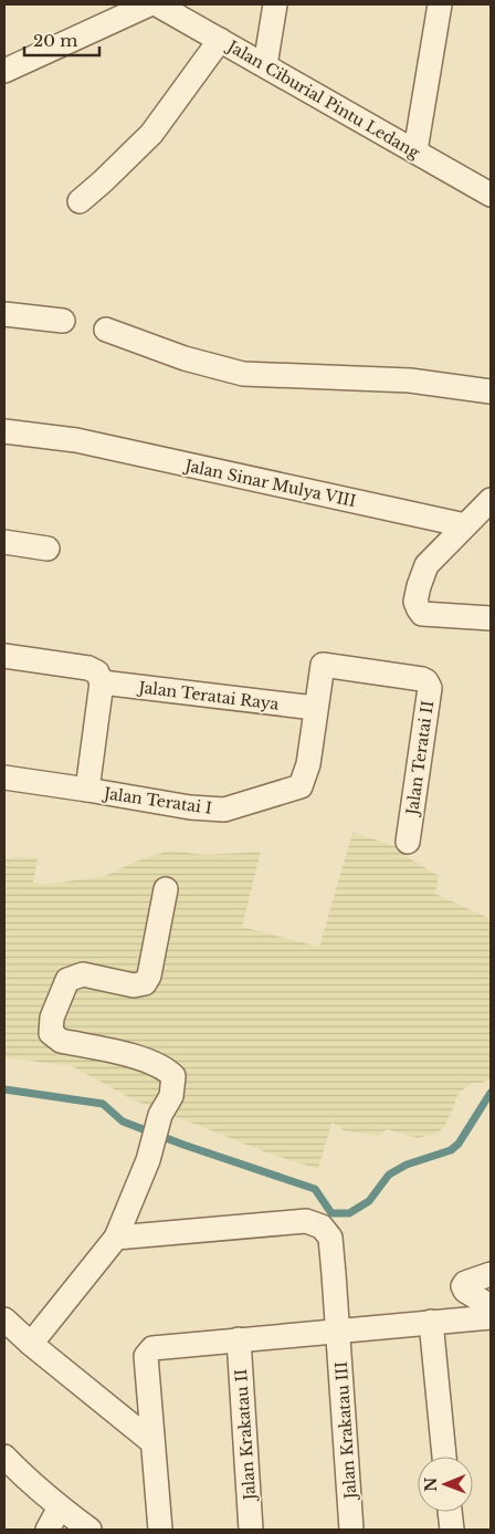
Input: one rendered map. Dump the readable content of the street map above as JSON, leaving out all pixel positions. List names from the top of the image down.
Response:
{
  "streets": {
    "street": [
      "Jalan Ciburial Pintu Ledang",
      "Jalan Sinar Mulya VIII",
      "Jalan Teratai Raya",
      "Jalan Teratai II",
      "Jalan Teratai I",
      "Jalan Krakatau III",
      "Jalan Krakatau II"
    ]
  },
  "crossings": [
    ["Jalan Teratai Raya", "Jalan Teratai I"],
    ["Jalan Teratai II", "Jalan Teratai I"]
  ],
  "scale_bar": "20 m",
  "north": "left"
}
